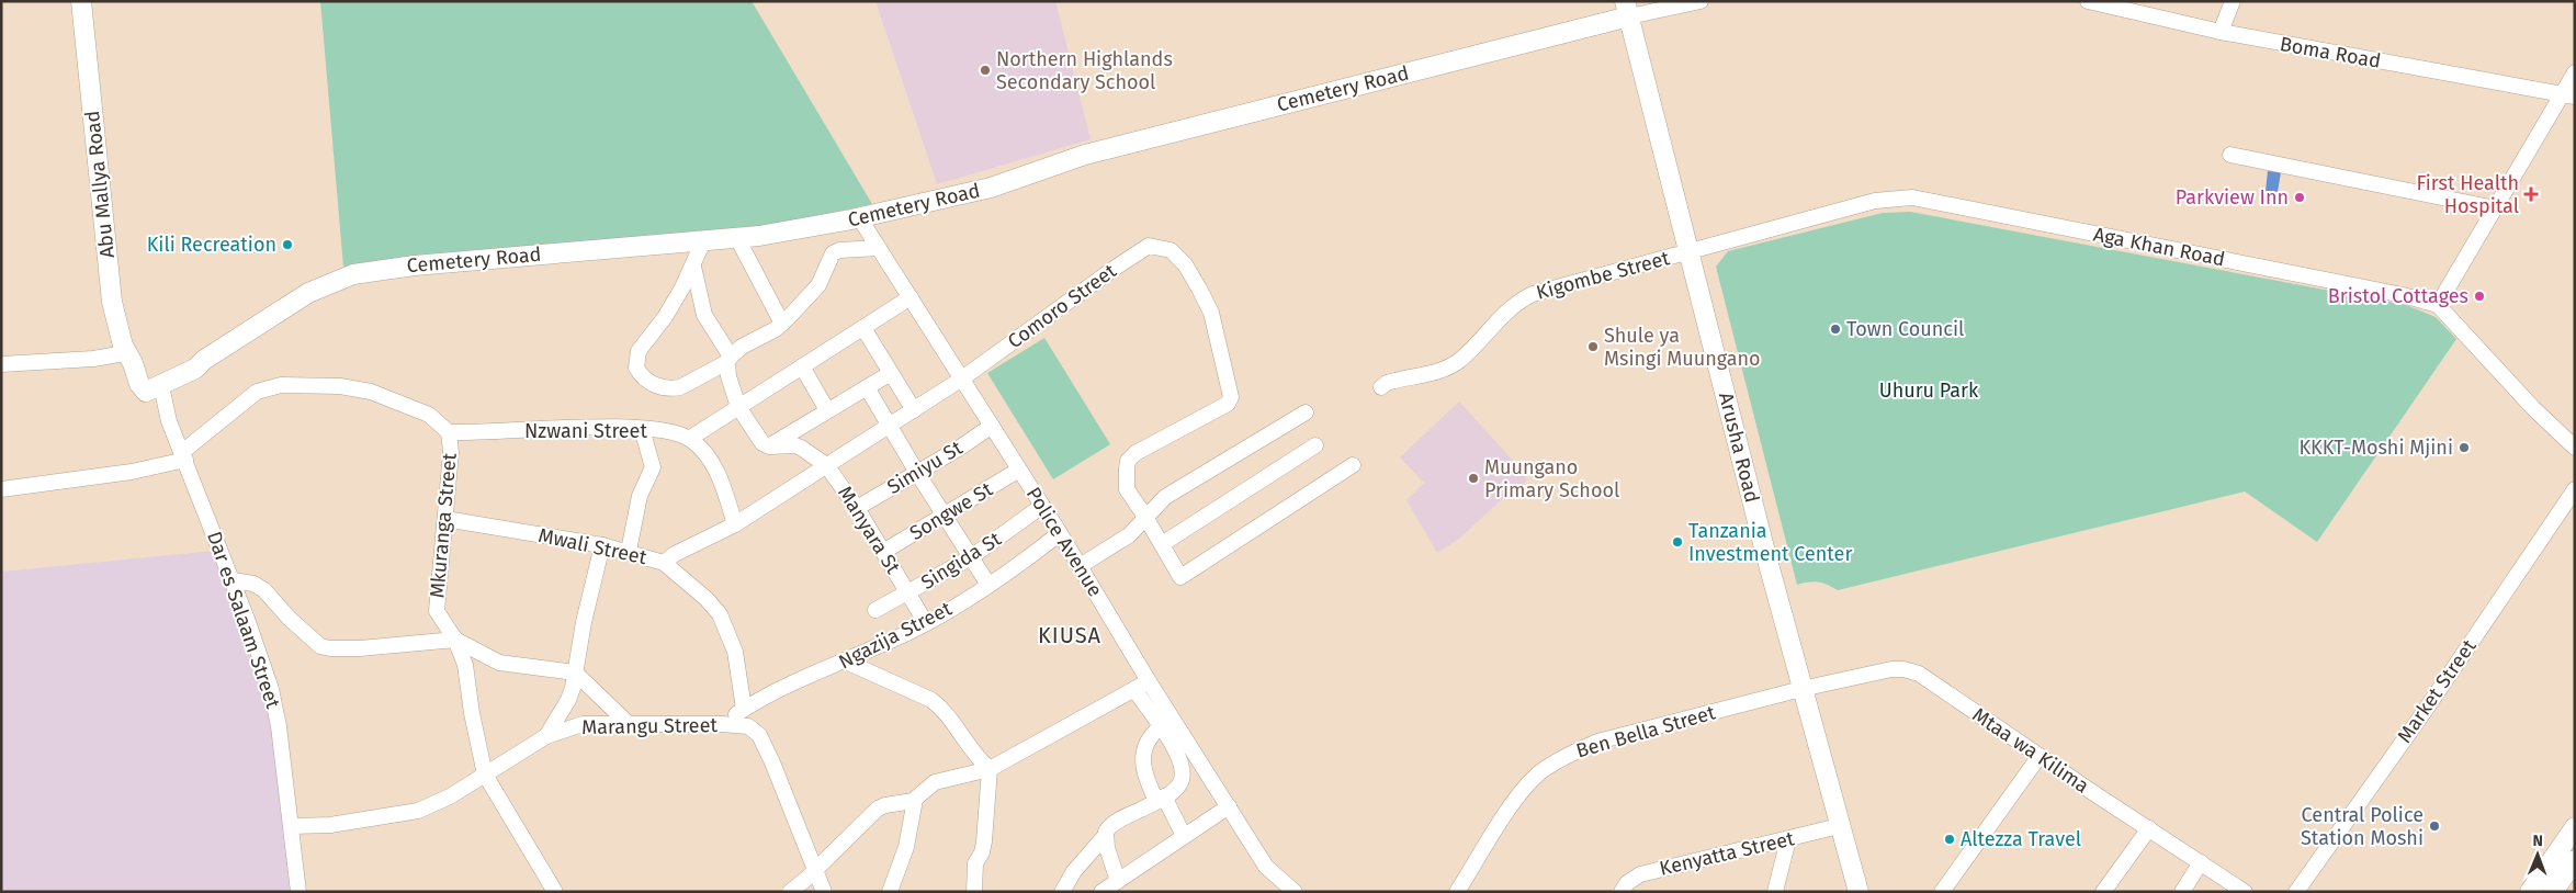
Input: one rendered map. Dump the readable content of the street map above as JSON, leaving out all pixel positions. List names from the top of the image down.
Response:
{
  "streets": {
    "main road": ["Cemetery Road", "Abu Mallya Road", "Arusha Road"],
    "street": [
      "Boma Road",
      "Aga Khan Road",
      "Kigombe Street",
      "Comoro Street",
      "Nzwani Street",
      "Simiyu St",
      "Songwe St",
      "Mkuranga Street",
      "Manyara St",
      "Police Avenue",
      "Mwali Street",
      "Singida St",
      "Dar es Salaam Street",
      "Ngazija Street",
      "Market Street",
      "Marangu Street",
      "Ben Bella Street",
      "Mtaa wa Kilima",
      "Kenyatta Street"
    ]
  },
  "crossings": [
    ["Cemetery Road", "Arusha Road"],
    ["Cemetery Road", "Police Avenue"],
    ["Cemetery Road", "Dar es Salaam Street"],
    ["Aga Khan Road", "Kigombe Street"],
    ["Aga Khan Road", "Arusha Road"],
    ["Kigombe Street", "Arusha Road"],
    ["Comoro Street", "Manyara St"],
    ["Comoro Street", "Police Avenue"],
    ["Comoro Street", "Mwali Street"],
    ["Nzwani Street", "Mkuranga Street"],
    ["Arusha Road", "Ben Bella Street"],
    ["Arusha Road", "Mtaa wa Kilima"],
    ["Arusha Road", "Kenyatta Street"],
    ["Simiyu St", "Manyara St"],
    ["Simiyu St", "Police Avenue"],
    ["Songwe St", "Manyara St"],
    ["Songwe St", "Police Avenue"],
    ["Mkuranga Street", "Mwali Street"],
    ["Mkuranga Street", "Dar es Salaam Street"],
    ["Mkuranga Street", "Marangu Street"],
    ["Manyara St", "Singida St"],
    ["Manyara St", "Ngazija Street"],
    ["Police Avenue", "Singida St"],
    ["Police Avenue", "Ngazija Street"],
    ["Mwali Street", "Ngazija Street"],
    ["Dar es Salaam Street", "Marangu Street"],
    ["Ngazija Street", "Marangu Street"],
    ["Ben Bella Street", "Mtaa wa Kilima"]
  ],
  "districts": ["KIUSA"],
  "parks": ["Uhuru Park"],
  "places": {
    "other": [
      "Northern Highlands Secondary School",
      "Parkview Inn",
      "Kili Recreation",
      "Bristol Cottages",
      "Town Council",
      "Shule ya Msingi Muungano",
      "KKKT-Moshi Mjini",
      "Muungano Primary School",
      "Tanzania Investment Center",
      "Central Police Station Moshi",
      "Altezza Travel"
    ],
    "health": ["First Health Hospital"]
  },
  "north": "top"
}
